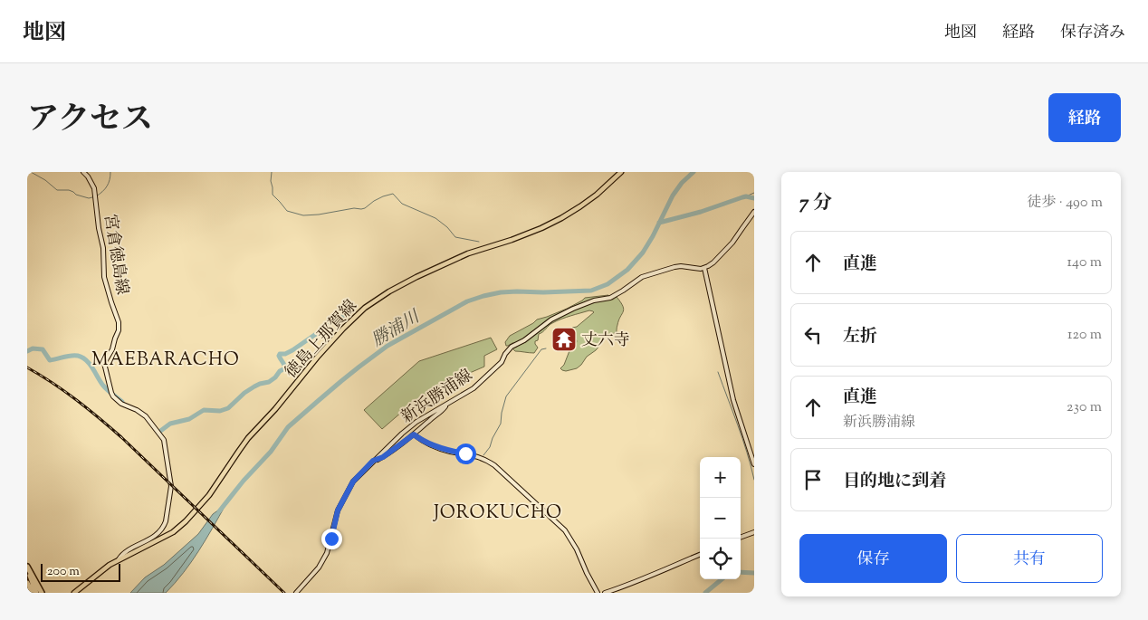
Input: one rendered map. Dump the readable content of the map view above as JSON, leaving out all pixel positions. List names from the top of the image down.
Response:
{
  "streets": {
    "main road": ["宮倉徳島線", "徳島上那賀線", "新浜勝浦線"]
  },
  "crossings": [
    ["宮倉徳島線", "徳島上那賀線"]
  ],
  "districts": ["MAEBARACHO", "JOROKUCHO"],
  "water": ["勝浦川"],
  "places": {
    "temple": ["丈六寺"]
  },
  "scale_bar": "200 m",
  "page": {
    "header": "地図",
    "nav": ["地図", "経路", "保存済み"],
    "title": "アクセス",
    "buttons": [
      "経路",
      ["保存", "共有"]
    ],
    "heading": ["7 分", "徒歩 · 490 m"],
    "list": [
      ["直進", "140 m"],
      ["左折", "120 m"],
      ["直進", "新浜勝浦線", "230 m"],
      "目的地に到着"
    ],
    "map_buttons": ["+", "−"],
    "scale": "200 m"
  }
}
